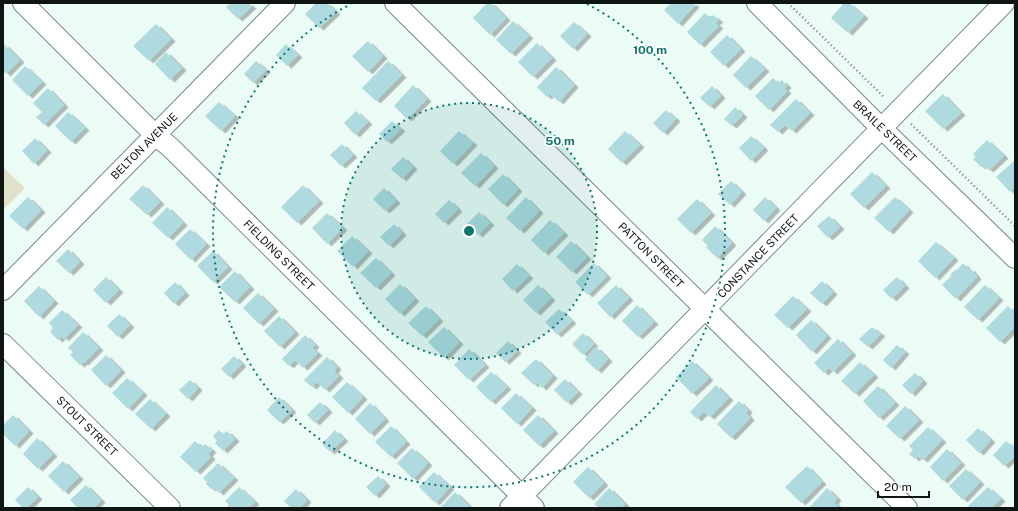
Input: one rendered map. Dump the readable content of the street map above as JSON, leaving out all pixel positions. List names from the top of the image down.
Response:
{
  "streets": {
    "street": [
      "BRAILE STREET",
      "BELTON AVENUE",
      "FIELDING STREET",
      "PATTON STREET",
      "CONSTANCE STREET",
      "STOUT STREET"
    ]
  },
  "crossings": [
    ["BRAILE STREET", "CONSTANCE STREET"],
    ["BELTON AVENUE", "FIELDING STREET"],
    ["FIELDING STREET", "CONSTANCE STREET"],
    ["PATTON STREET", "CONSTANCE STREET"]
  ],
  "scale_bar": "20 m",
  "rings": ["100 m", "50 m"]
}
